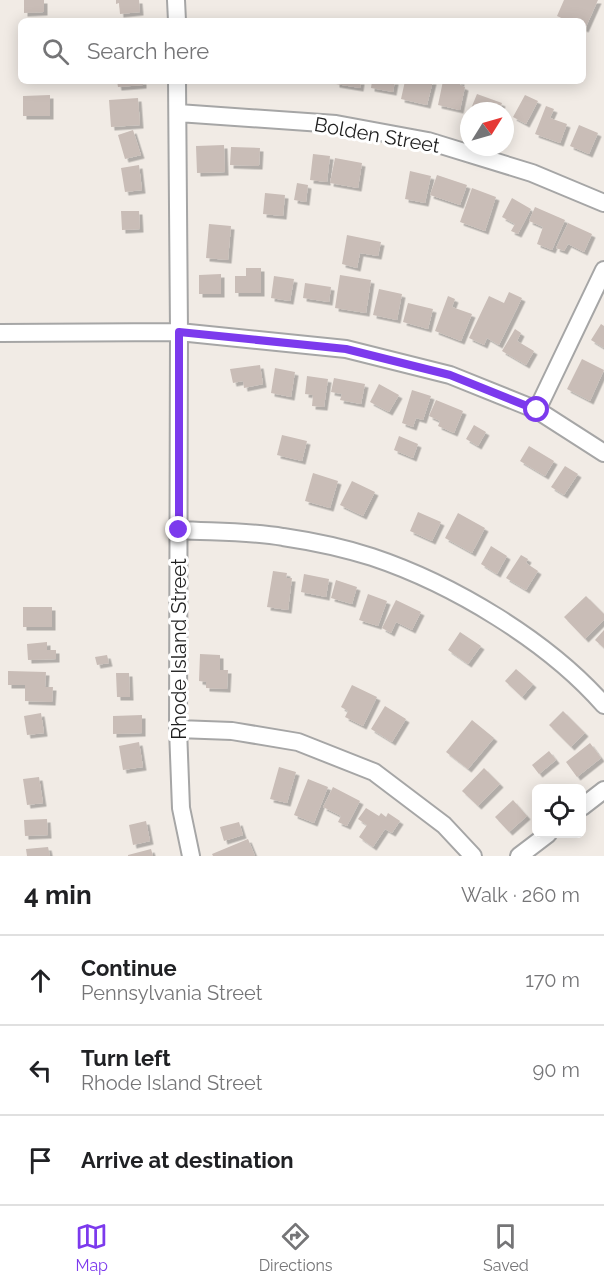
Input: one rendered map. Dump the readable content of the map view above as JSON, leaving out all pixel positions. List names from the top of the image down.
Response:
{
  "streets": {
    "street": ["Bolden Street", "Rhode Island Street"]
  },
  "crossings": [
    ["Bolden Street", "Rhode Island Street"]
  ],
  "north": "top right",
  "page": {
    "search": "Search here",
    "heading": ["4 min", "Walk · 260 m"],
    "list": [
      ["Continue", "Pennsylvania Street", "170 m"],
      ["Turn left", "Rhode Island Street", "90 m"],
      "Arrive at destination"
    ],
    "nav": ["Map", "Directions", "Saved"]
  }
}
